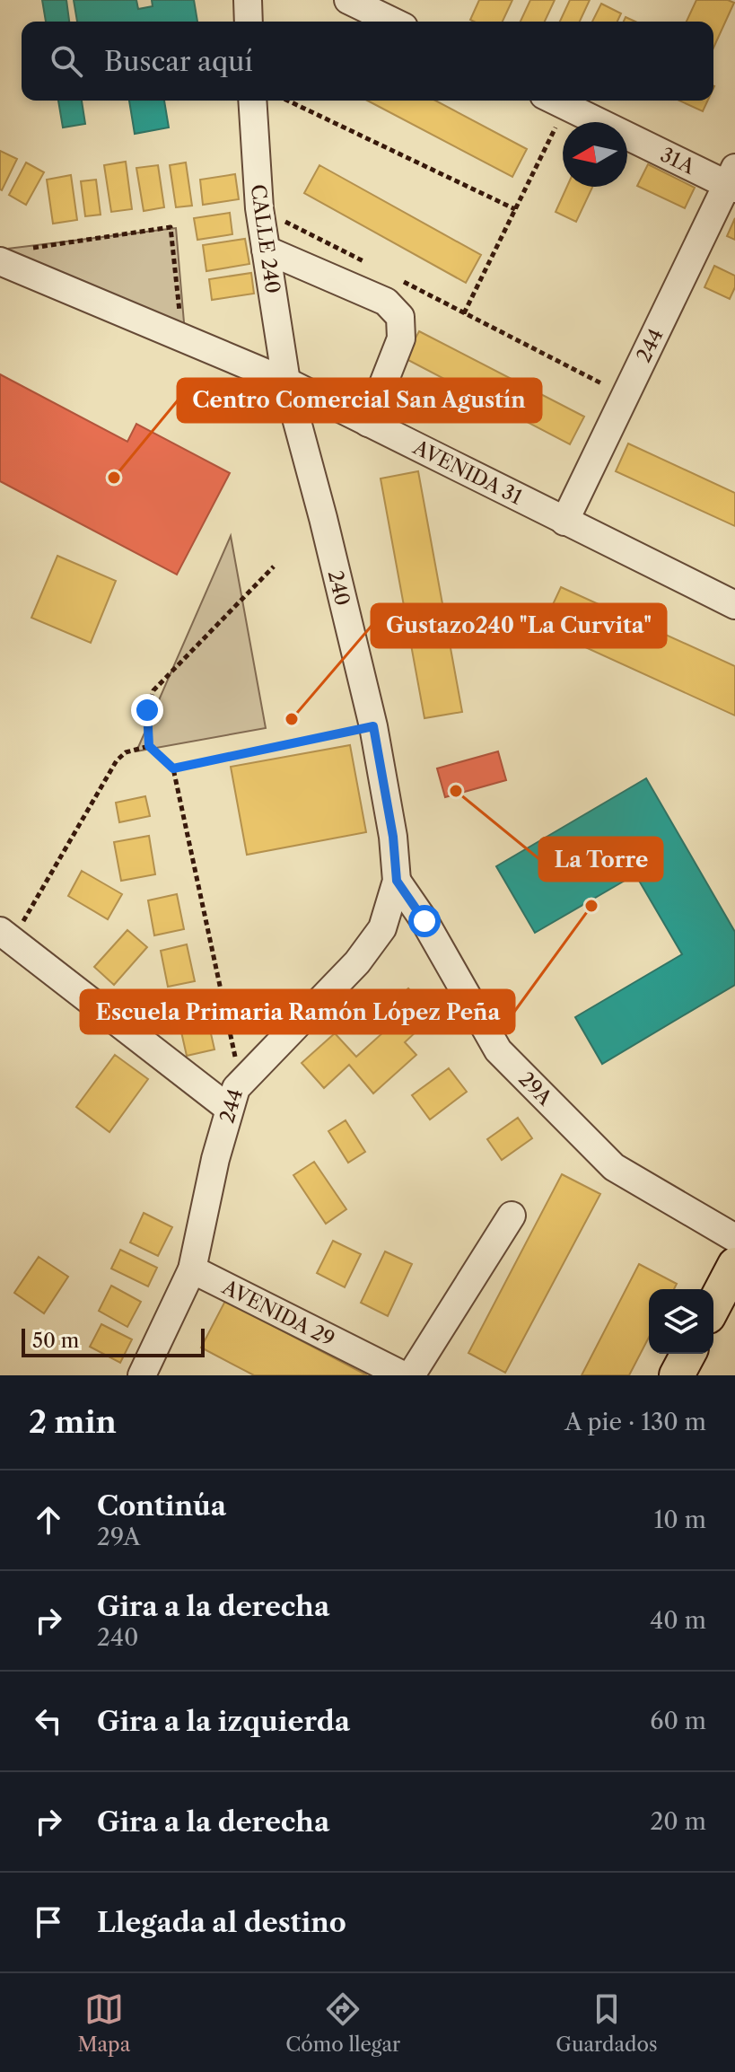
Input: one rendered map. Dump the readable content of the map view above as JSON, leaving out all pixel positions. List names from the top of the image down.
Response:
{
  "streets": {
    "street": [
      "31A",
      "CALLE 240",
      "244",
      "AVENIDA 31",
      "240",
      "29A",
      "AVENIDA 29"
    ]
  },
  "crossings": [
    ["31A", "244"],
    ["CALLE 240", "AVENIDA 31"],
    ["CALLE 240", "240"],
    ["244", "AVENIDA 31"],
    ["244", "240"],
    ["244", "29A"],
    ["244", "AVENIDA 29"],
    ["AVENIDA 31", "240"],
    ["240", "29A"]
  ],
  "places": [
    "Centro Comercial San Agustín",
    "Gustazo240 \"La Curvita\"",
    "La Torre",
    "Escuela Primaria Ramón López Peña"
  ],
  "scale_bar": "50 m",
  "north": "left",
  "page": {
    "search": "Buscar aquí",
    "scale": "50 m",
    "heading": ["2 min", "A pie · 130 m"],
    "list": [
      ["Continúa", "29A", "10 m"],
      ["Gira a la derecha", "240", "40 m"],
      ["Gira a la izquierda", "60 m"],
      ["Gira a la derecha", "20 m"],
      "Llegada al destino"
    ],
    "nav": ["Mapa", "Cómo llegar", "Guardados"]
  }
}
